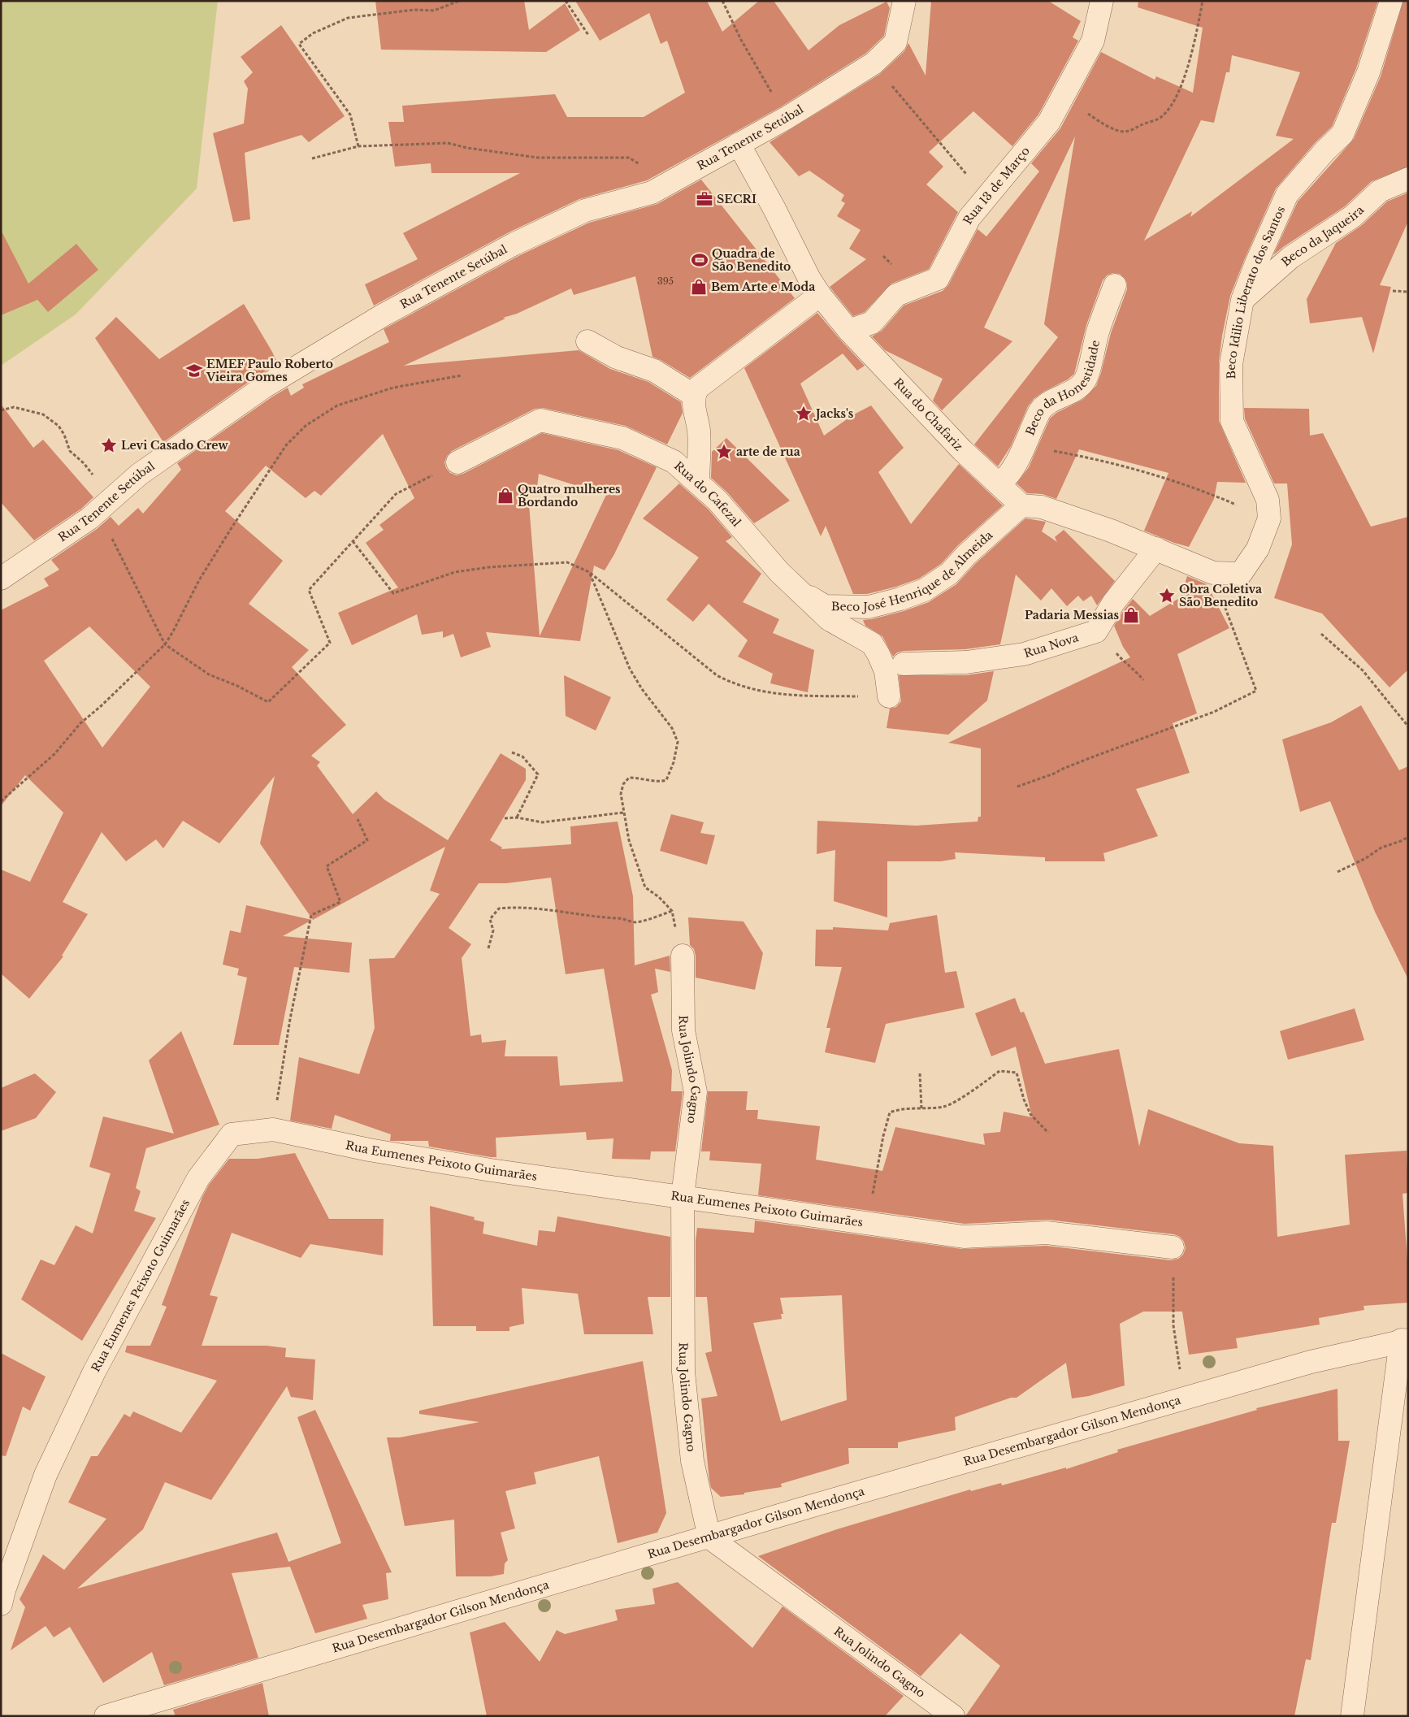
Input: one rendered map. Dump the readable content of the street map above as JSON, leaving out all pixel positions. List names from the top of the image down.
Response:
{
  "streets": {
    "street": [
      "Rua Tenente Setúbal",
      "Rua 13 de Março",
      "Beco da Jaqueira",
      "Beco Idilio Liberato dos Santos",
      "Beco da Honestidade",
      "Rua do Chafariz",
      "Rua do Cafezal",
      "Beco José Henrique de Almeida",
      "Rua Nova",
      "Rua Jolindo Gagno",
      "Rua Eumenes Peixoto Guimarães",
      "Rua Desembargador Gilson Mendonça"
    ]
  },
  "crossings": [
    ["Rua Tenente Setúbal", "Rua do Chafariz"],
    ["Rua 13 de Março", "Rua do Chafariz"],
    ["Beco da Jaqueira", "Beco Idilio Liberato dos Santos"],
    ["Beco da Honestidade", "Rua do Chafariz"],
    ["Rua do Chafariz", "Beco José Henrique de Almeida"],
    ["Rua do Cafezal", "Beco José Henrique de Almeida"],
    ["Rua Jolindo Gagno", "Rua Eumenes Peixoto Guimarães"],
    ["Rua Jolindo Gagno", "Rua Desembargador Gilson Mendonça"]
  ],
  "places": {
    "office": ["SECRI"],
    "sports": ["Quadra de São Benedito"],
    "shop": ["Bem Arte e Moda", "Quatro mulheres Bordando", "Padaria Messias"],
    "school or university": ["EMEF Paulo Roberto Vieira Gomes"],
    "place": [
      "Jacks's",
      "Levi Casado Crew",
      "arte de rua",
      "Obra Coletiva São Benedito"
    ]
  },
  "house_numbers": ["395"]
}
